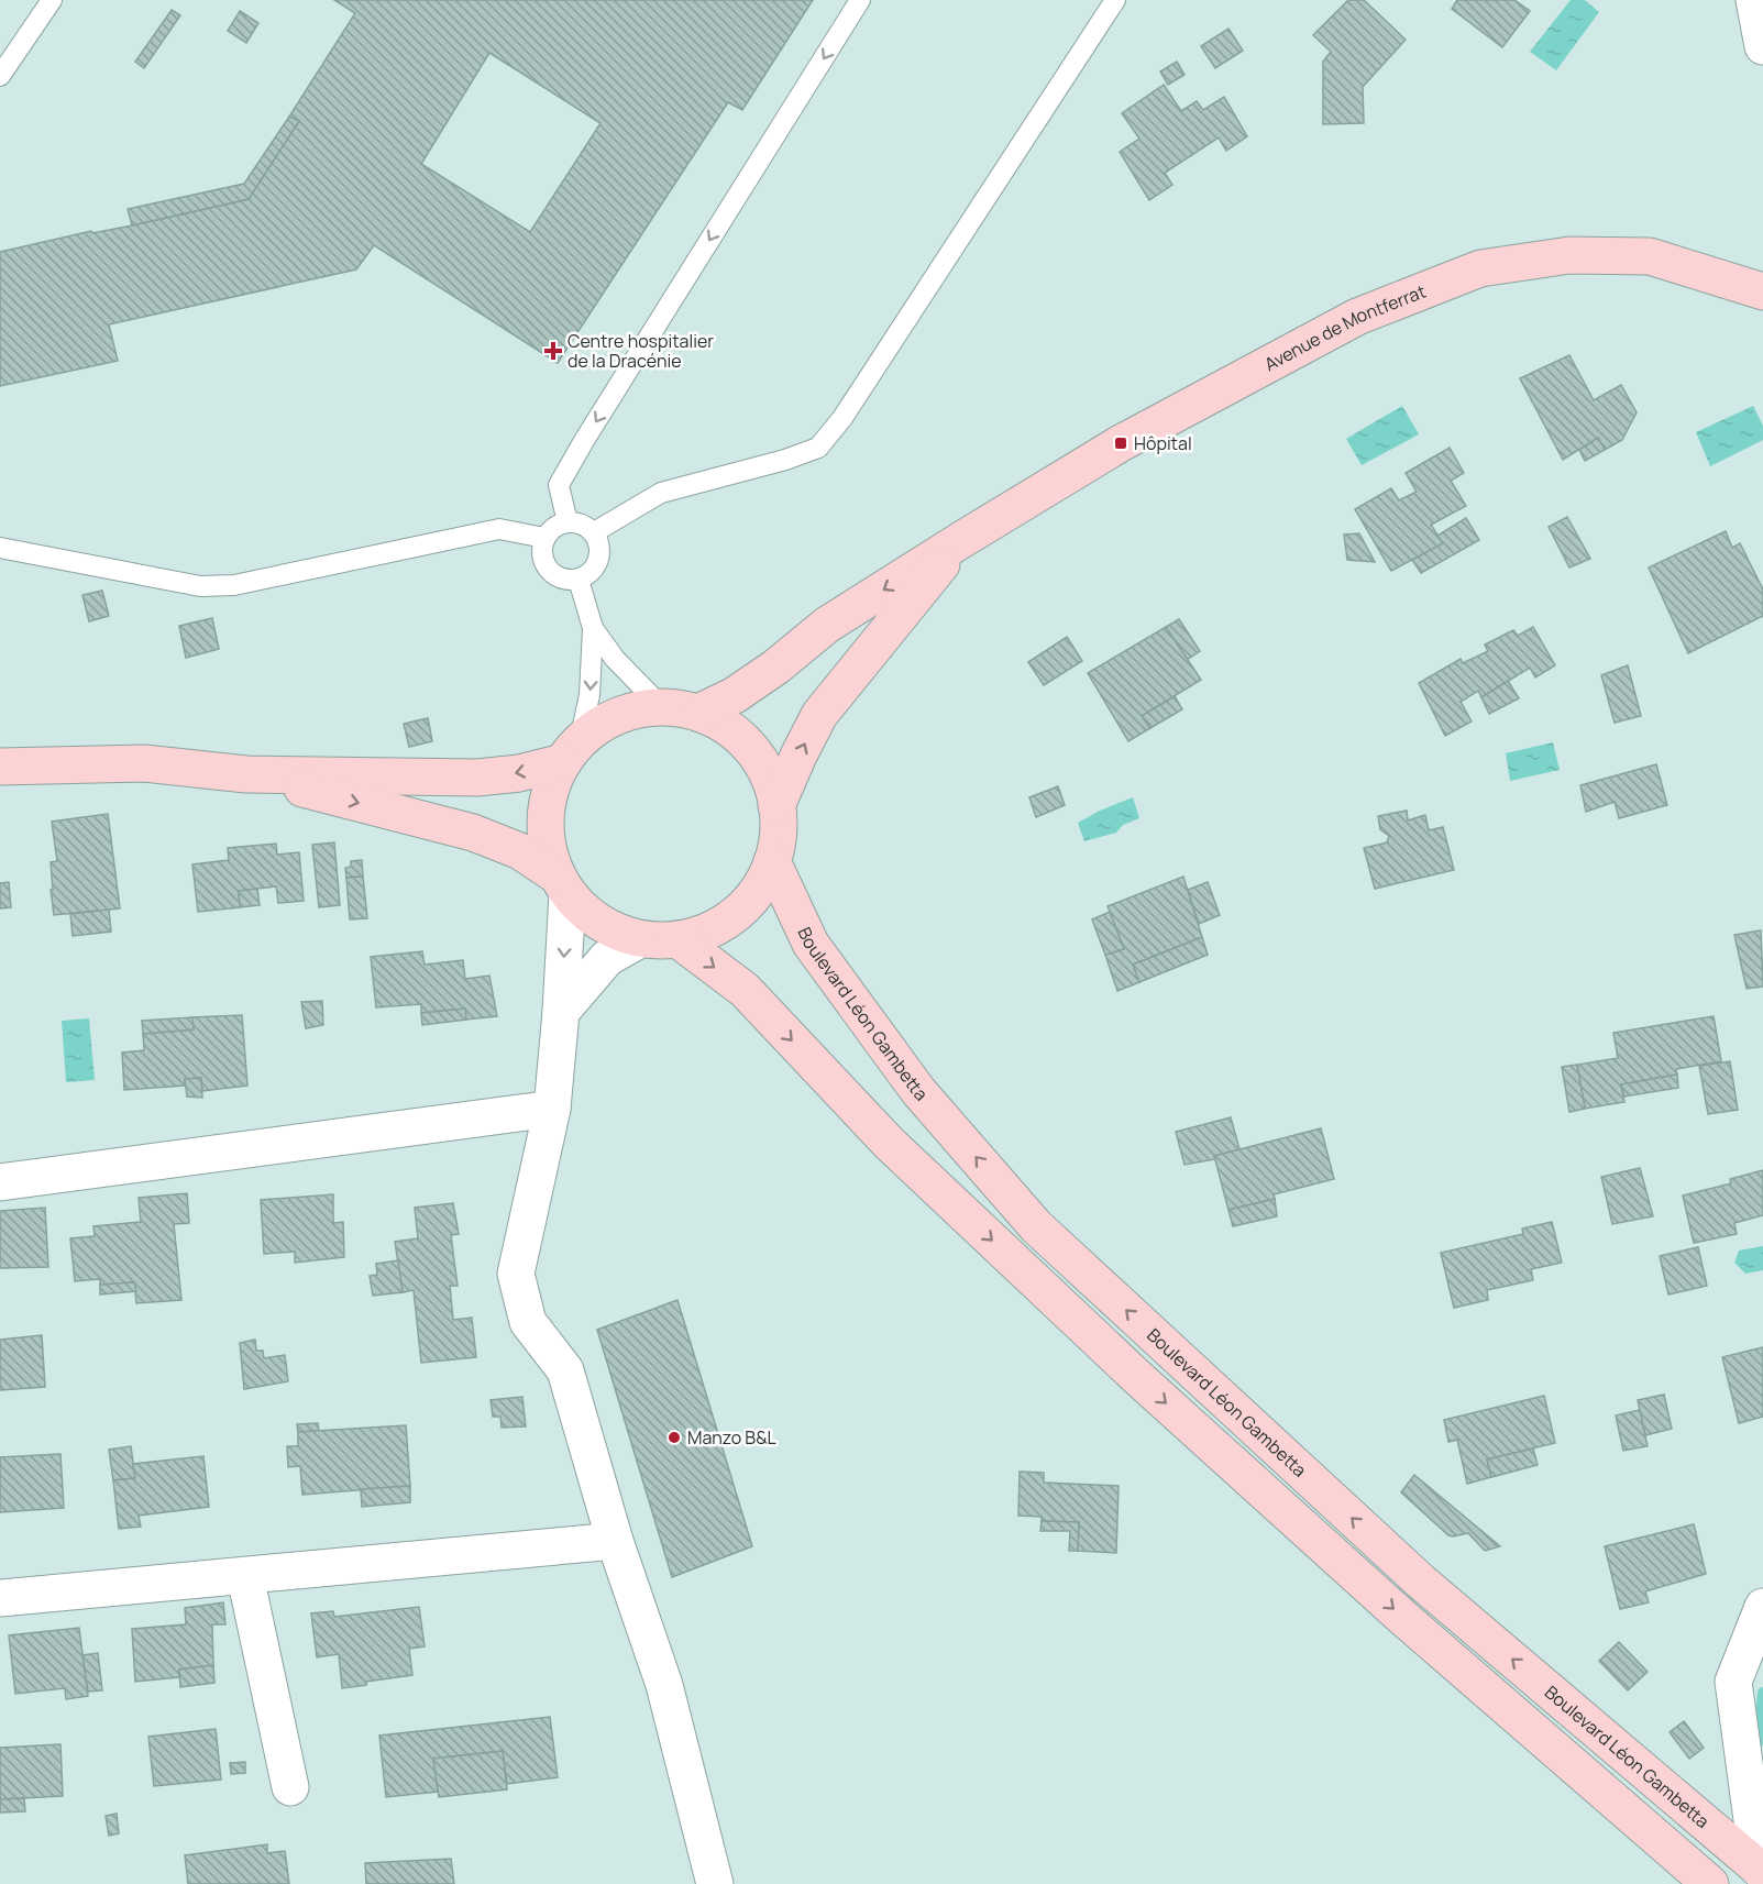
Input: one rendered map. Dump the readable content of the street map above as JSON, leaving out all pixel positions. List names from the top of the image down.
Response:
{
  "streets": {
    "main road": ["Avenue de Montferrat", "Boulevard Léon Gambetta"]
  },
  "crossings": [
    ["Avenue de Montferrat", "Boulevard Léon Gambetta"]
  ],
  "places": {
    "health": ["Centre hospitalier de la Dracénie"],
    "transit": ["Hôpital"],
    "other": ["Manzo B&L"]
  }
}
